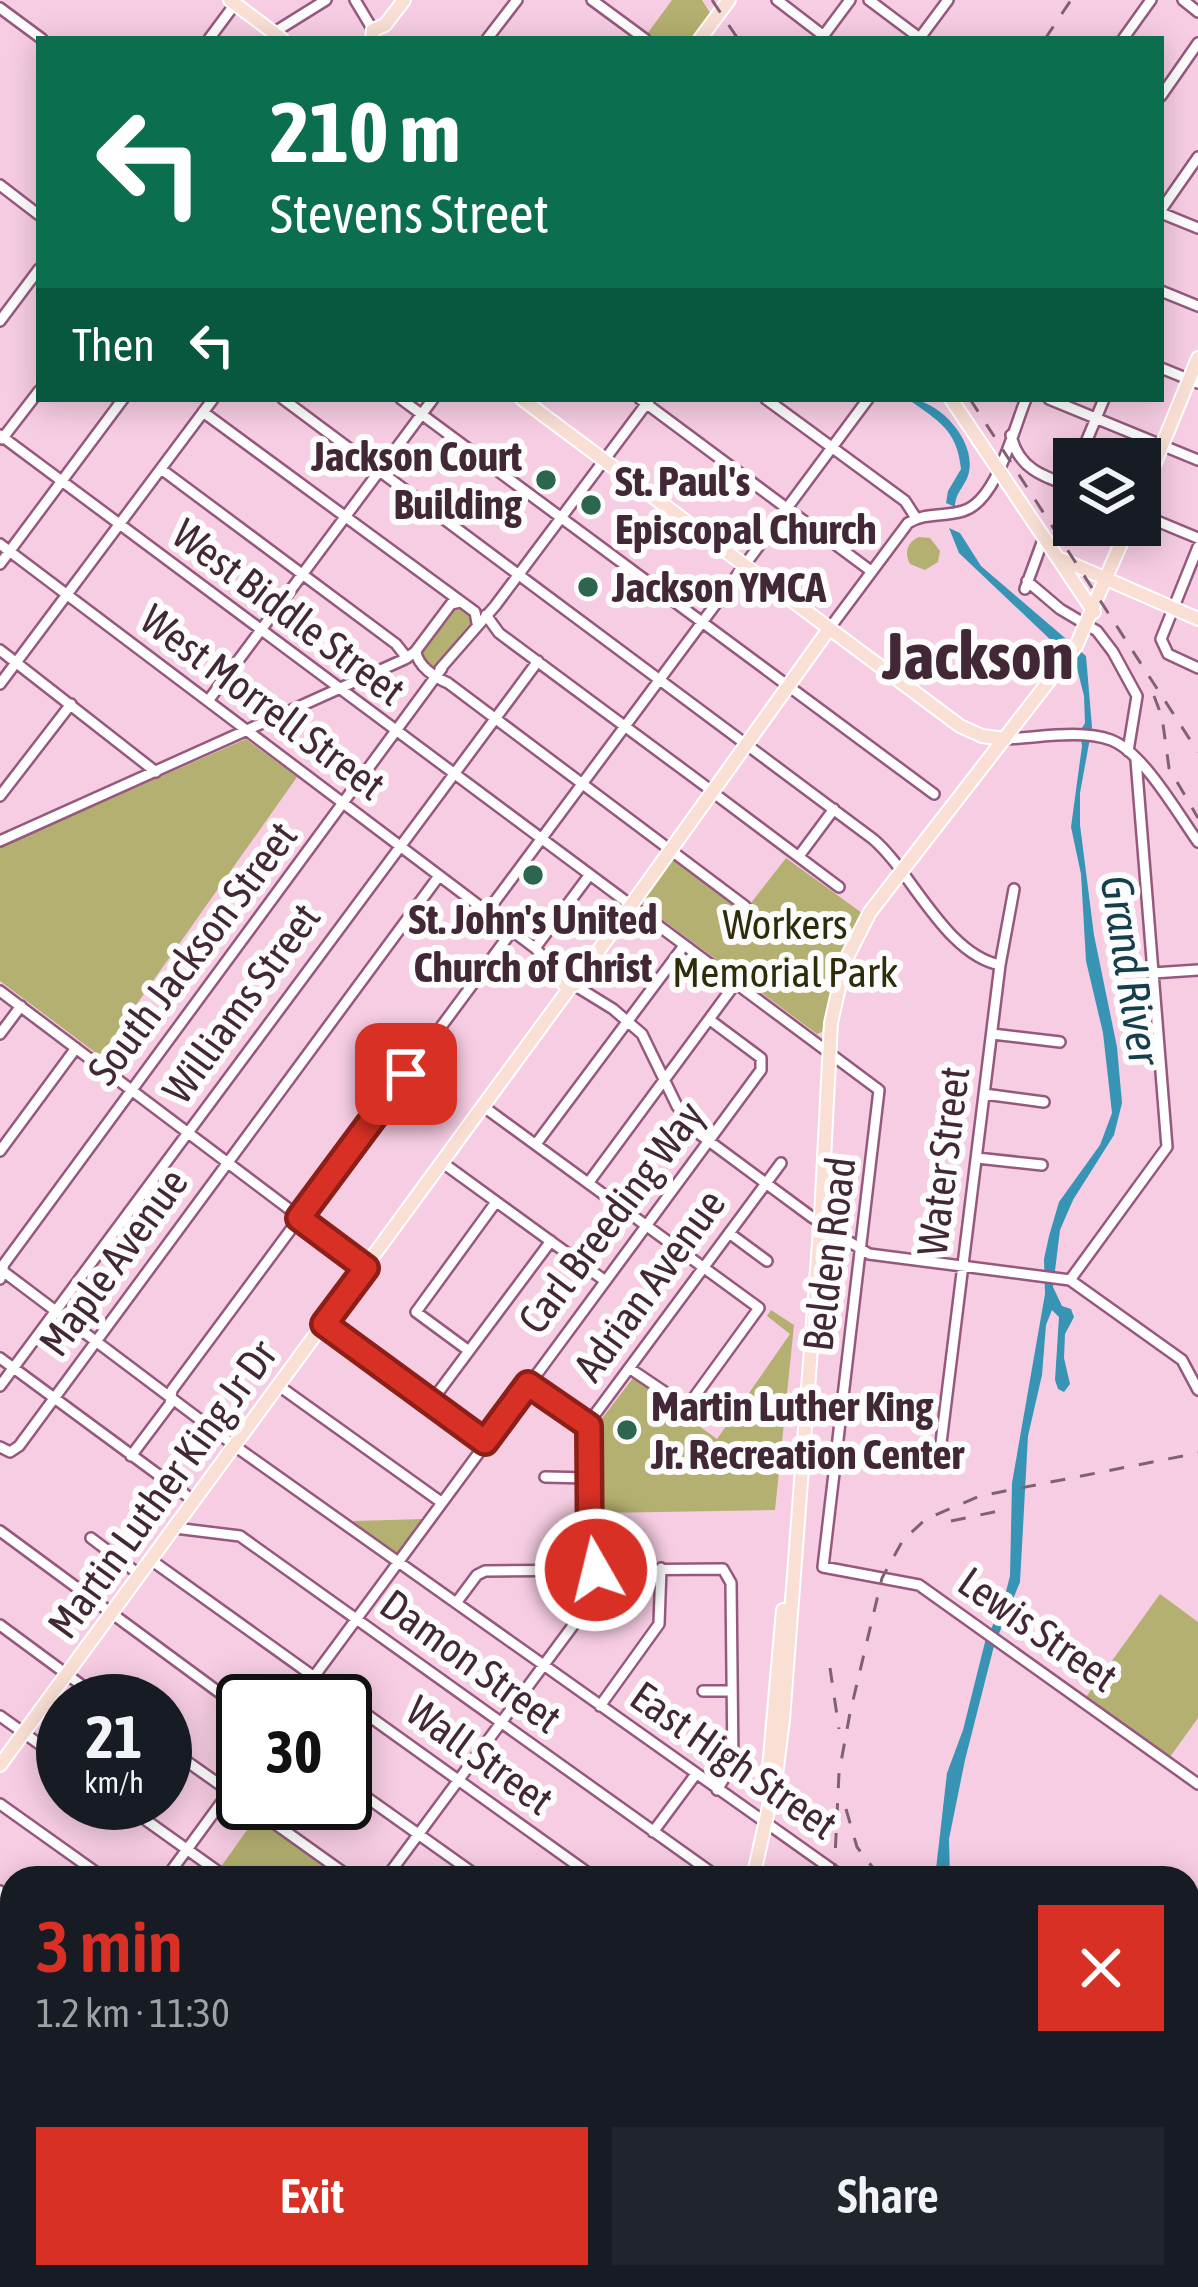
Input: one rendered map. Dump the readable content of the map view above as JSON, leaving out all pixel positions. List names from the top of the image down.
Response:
{
  "streets": {
    "main road": ["Martin Luther King Jr Dr"],
    "street": [
      "West Biddle Street",
      "West Morrell Street",
      "South Jackson Street",
      "Williams Street",
      "Water Street",
      "Carl Breeding Way",
      "Belden Road",
      "Maple Avenue",
      "Adrian Avenue",
      "Lewis Street",
      "Damon Street",
      "Wall Street",
      "East High Street"
    ]
  },
  "crossings": [
    ["West Biddle Street", "South Jackson Street"],
    ["West Biddle Street", "Williams Street"],
    ["West Biddle Street", "Belden Road"],
    ["West Biddle Street", "Martin Luther King Jr Dr"],
    ["West Morrell Street", "South Jackson Street"],
    ["West Morrell Street", "Williams Street"],
    ["West Morrell Street", "Carl Breeding Way"],
    ["West Morrell Street", "Belden Road"],
    ["West Morrell Street", "Maple Avenue"],
    ["West Morrell Street", "Adrian Avenue"],
    ["West Morrell Street", "Martin Luther King Jr Dr"],
    ["South Jackson Street", "East High Street"],
    ["Williams Street", "East High Street"],
    ["Carl Breeding Way", "Damon Street"],
    ["Carl Breeding Way", "East High Street"],
    ["Belden Road", "Lewis Street"],
    ["Maple Avenue", "East High Street"],
    ["Martin Luther King Jr Dr", "Damon Street"],
    ["Martin Luther King Jr Dr", "Wall Street"],
    ["Martin Luther King Jr Dr", "East High Street"]
  ],
  "districts": ["Jackson"],
  "water": ["Grand River"],
  "parks": ["Workers Memorial Park"],
  "places": [
    "Jackson Court Building",
    "St. Paul's Episcopal Church",
    "Jackson YMCA",
    "St. John's United Church of Christ",
    "Martin Luther King Jr. Recreation Center"
  ],
  "page": {
    "turn": ["210 m", "Stevens Street"],
    "then": "Then",
    "speed": "21 km/h",
    "limit": "30",
    "heading": ["3 min", "1.2 km · 11:30"],
    "buttons": ["Exit", "Share"]
  }
}
